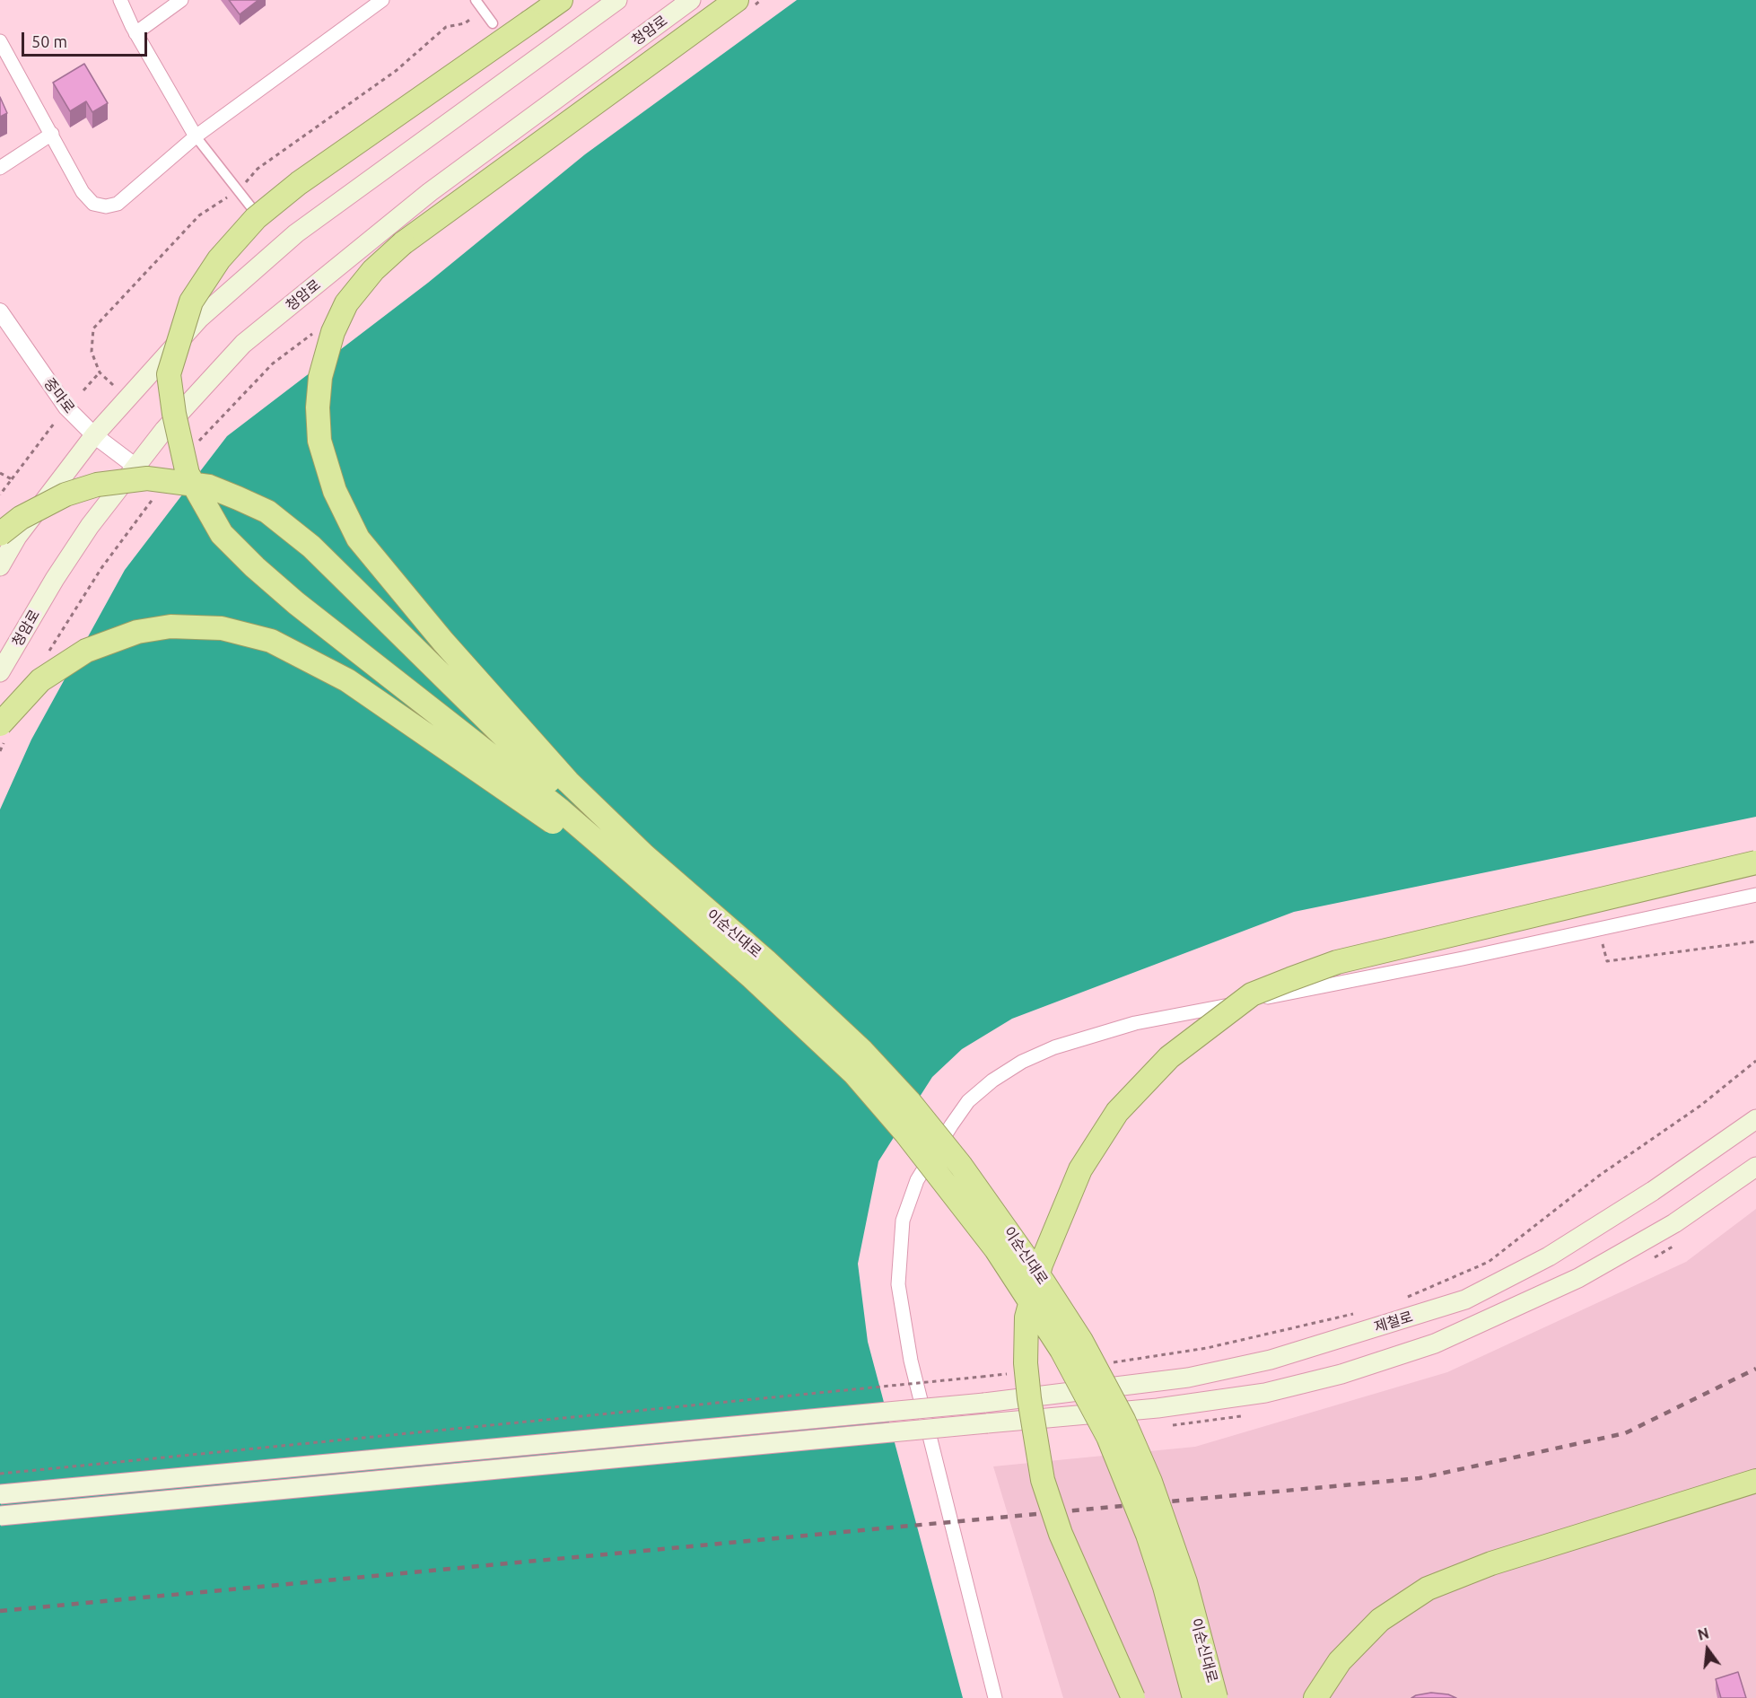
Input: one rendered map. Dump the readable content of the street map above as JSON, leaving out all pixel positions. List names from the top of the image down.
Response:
{
  "streets": {
    "highway": ["이순신대로"],
    "main road": ["청암로", "제철로"],
    "street": ["중마로"]
  },
  "crossings": [
    ["청암로", "중마로"]
  ],
  "scale_bar": "50 m",
  "north": "top"
}
